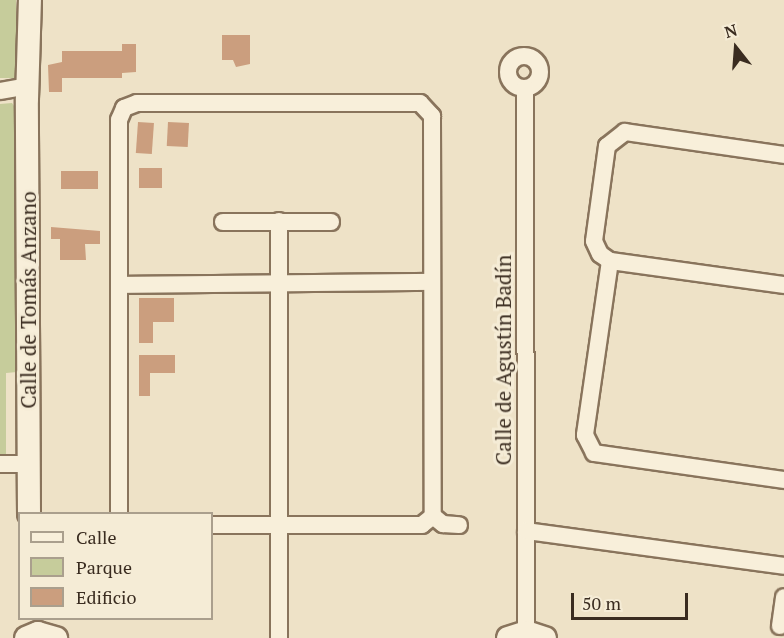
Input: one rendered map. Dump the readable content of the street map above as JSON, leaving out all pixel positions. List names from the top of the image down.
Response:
{
  "streets": {
    "street": ["Calle de Tomás Anzano", "Calle de Agustín Badín"]
  },
  "legend": ["Calle", "Parque", "Edificio"],
  "scale_bar": "50 m",
  "north": "top"
}
